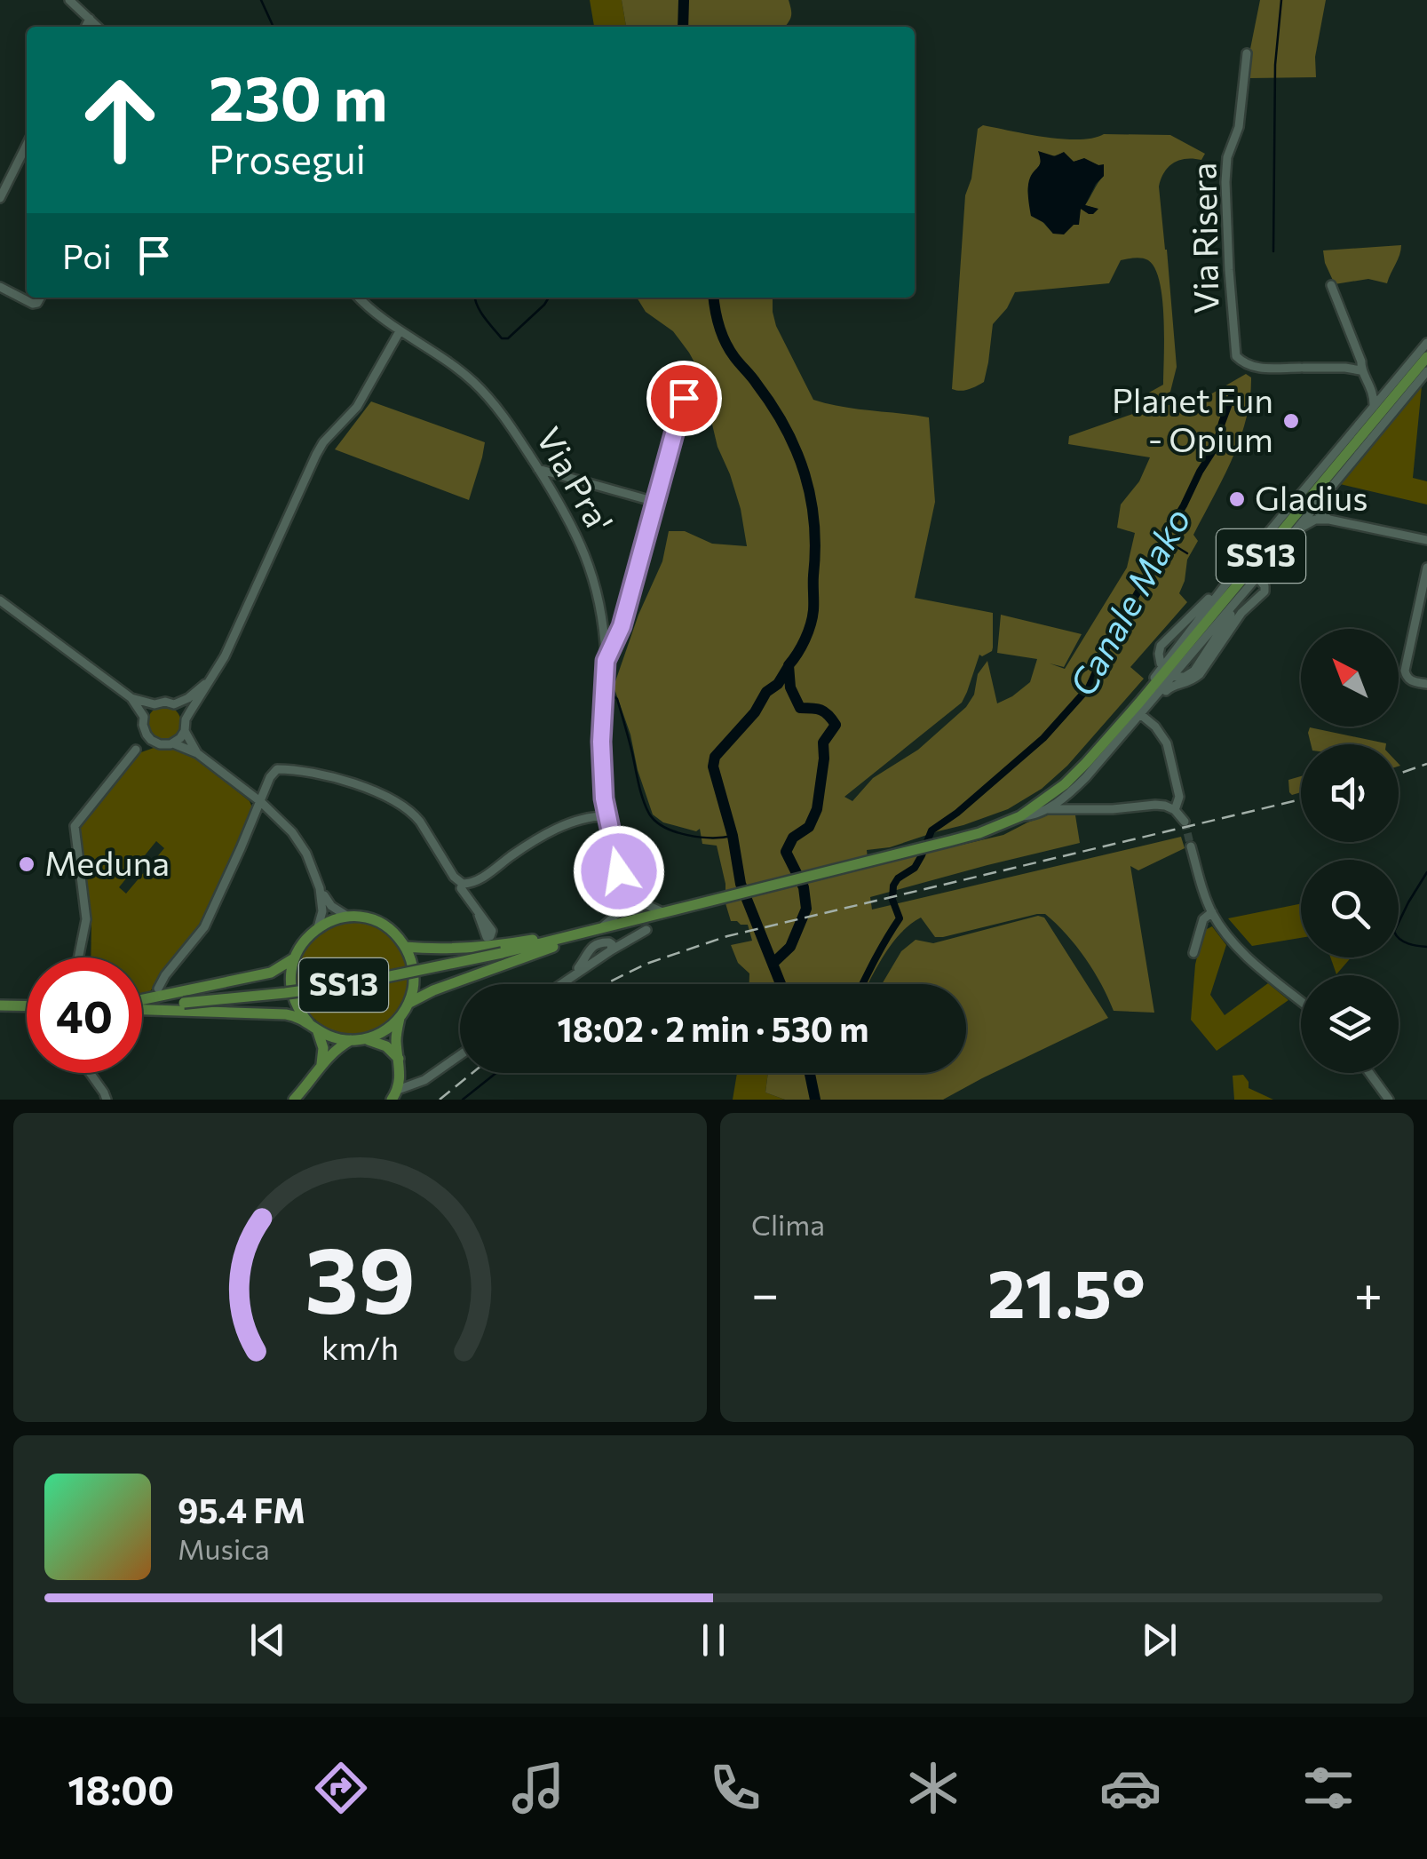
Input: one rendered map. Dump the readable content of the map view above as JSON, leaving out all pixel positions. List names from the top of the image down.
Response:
{
  "streets": {
    "main road": ["SS13"],
    "street": ["Via Risera", "Via Pra'"]
  },
  "crossings": [
    ["Via Pra'", "SS13"]
  ],
  "water": ["Canale Mako"],
  "places": ["Planet Fun - Opium", "Gladius", "Meduna"],
  "north": "top left",
  "page": {
    "turn": ["230 m", "Prosegui"],
    "then": "Poi",
    "limit": "40",
    "trip": "18:02 · 2 min · 530 m",
    "tile": "Clima",
    "heat": ["−", "21.5°", "+"],
    "song": ["95.4 FM", "Musica"],
    "tabs": "18:00",
    "gauge": ["39", "km/h"]
  }
}
